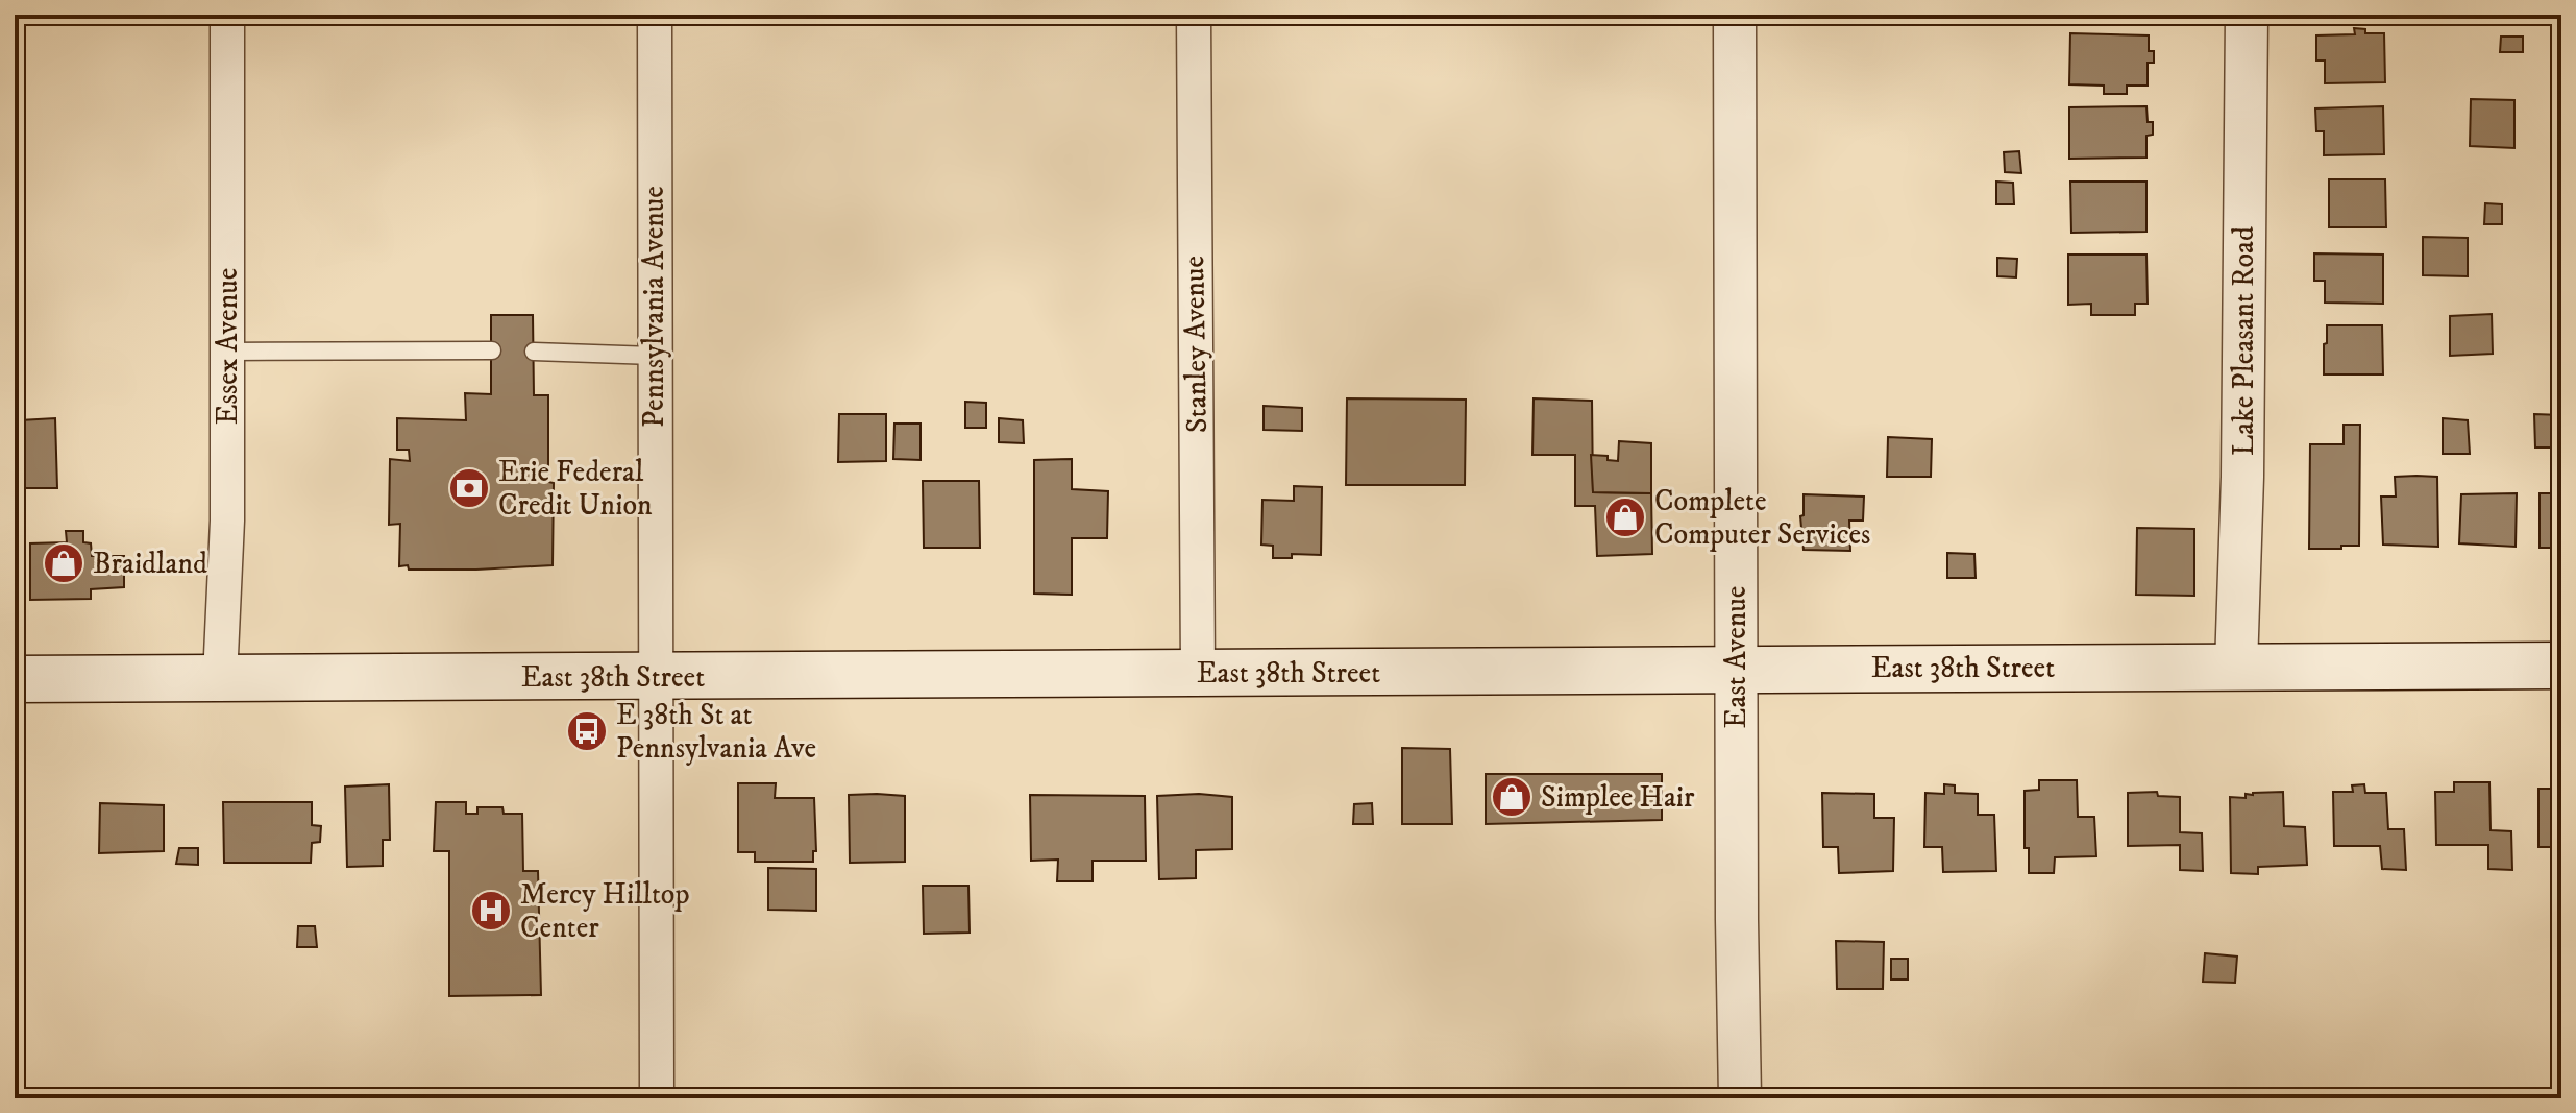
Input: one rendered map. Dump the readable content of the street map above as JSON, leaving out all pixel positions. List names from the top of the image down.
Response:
{
  "streets": {
    "main road": ["East 38th Street"],
    "street": [
      "Pennsylvania Avenue",
      "Lake Pleasant Road",
      "Stanley Avenue",
      "Essex Avenue",
      "East Avenue"
    ]
  },
  "crossings": [
    ["Pennsylvania Avenue", "East 38th Street"],
    ["Lake Pleasant Road", "East 38th Street"],
    ["Stanley Avenue", "East 38th Street"],
    ["Essex Avenue", "East 38th Street"],
    ["East Avenue", "East 38th Street"]
  ],
  "places": {
    "bank": ["Erie Federal Credit Union"],
    "shop": ["Complete Computer Services", "Braidland", "Simplee Hair"],
    "bus stop": ["E 38th St at Pennsylvania Ave"],
    "hospital": ["Mercy Hilltop Center"]
  }
}
